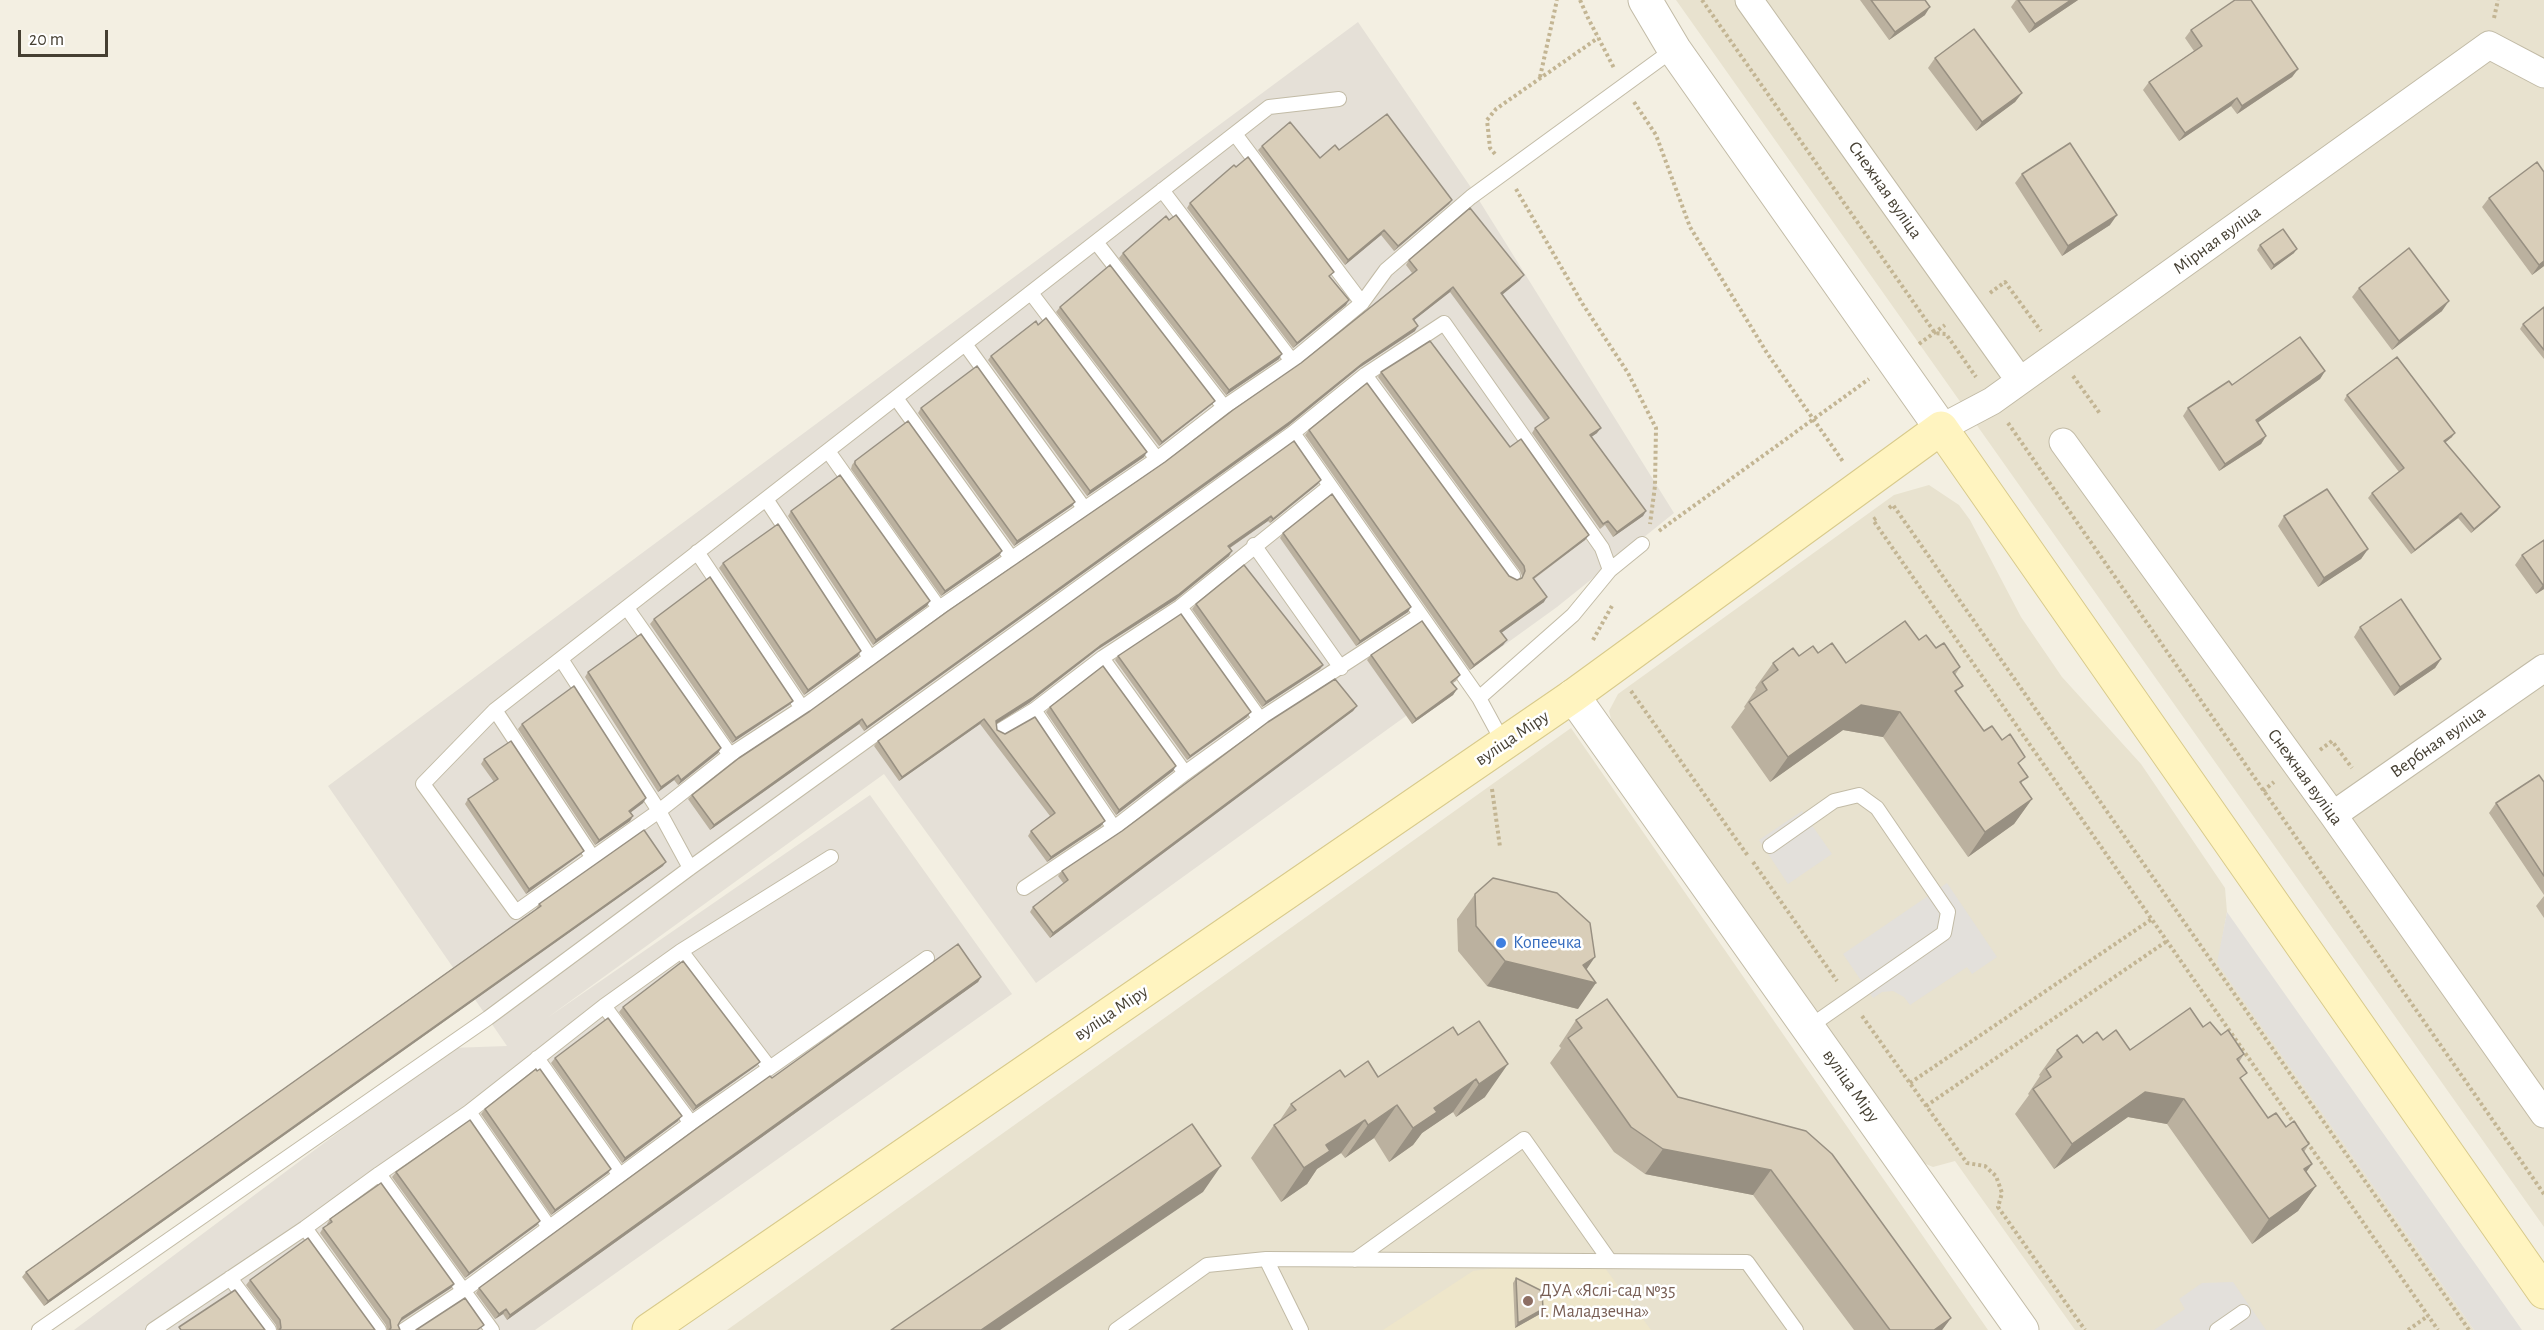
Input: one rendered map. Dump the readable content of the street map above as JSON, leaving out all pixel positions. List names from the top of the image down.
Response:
{
  "streets": {
    "main road": ["вуліца Міру"],
    "street": ["Снежная вуліца", "Мірная вуліца", "Вербная вуліца"]
  },
  "crossings": [
    ["Снежная вуліца", "Мірная вуліца"],
    ["Снежная вуліца", "Вербная вуліца"],
    ["Мірная вуліца", "вуліца Міру"]
  ],
  "places": ["Копеечка", "ДУА «Яслі-сад №35 г. Маладзечна»"],
  "scale_bar": "20 m"
}
